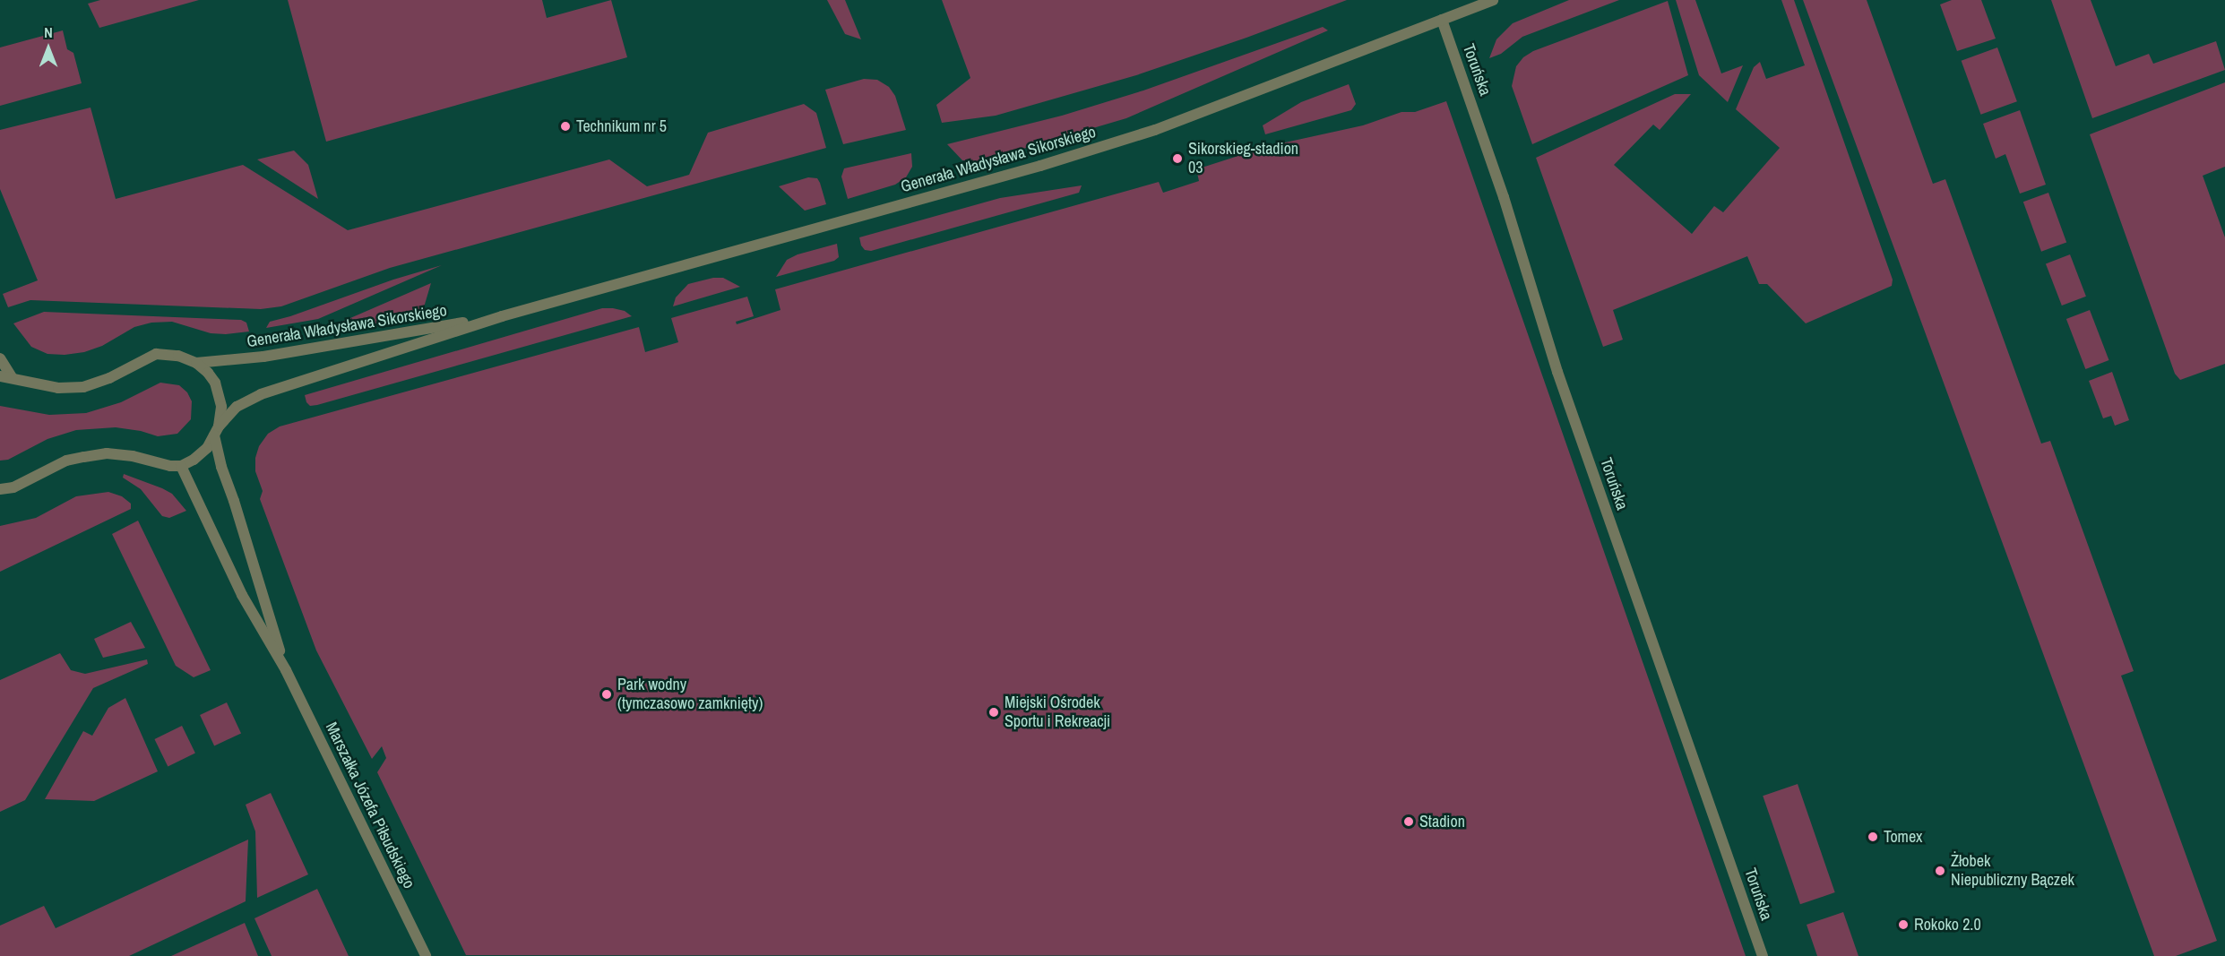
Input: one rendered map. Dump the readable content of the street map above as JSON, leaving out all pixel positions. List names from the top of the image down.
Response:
{
  "streets": {
    "street": ["Toruńska", "Generała Władysława Sikorskiego", "Marszałka Józefa Piłsudskiego"]
  },
  "crossings": [
    ["Toruńska", "Generała Władysława Sikorskiego"],
    ["Generała Władysława Sikorskiego", "Marszałka Józefa Piłsudskiego"]
  ],
  "places": [
    "Technikum nr 5",
    "Sikorskieg-stadion 03",
    "Park wodny (tymczasowo zamknięty)",
    "Miejski Ośrodek Sportu i Rekreacji",
    "Stadion",
    "Tomex",
    "Żłobek Niepubliczny Bączek",
    "Rokoko 2.0"
  ],
  "north": "top"
}
